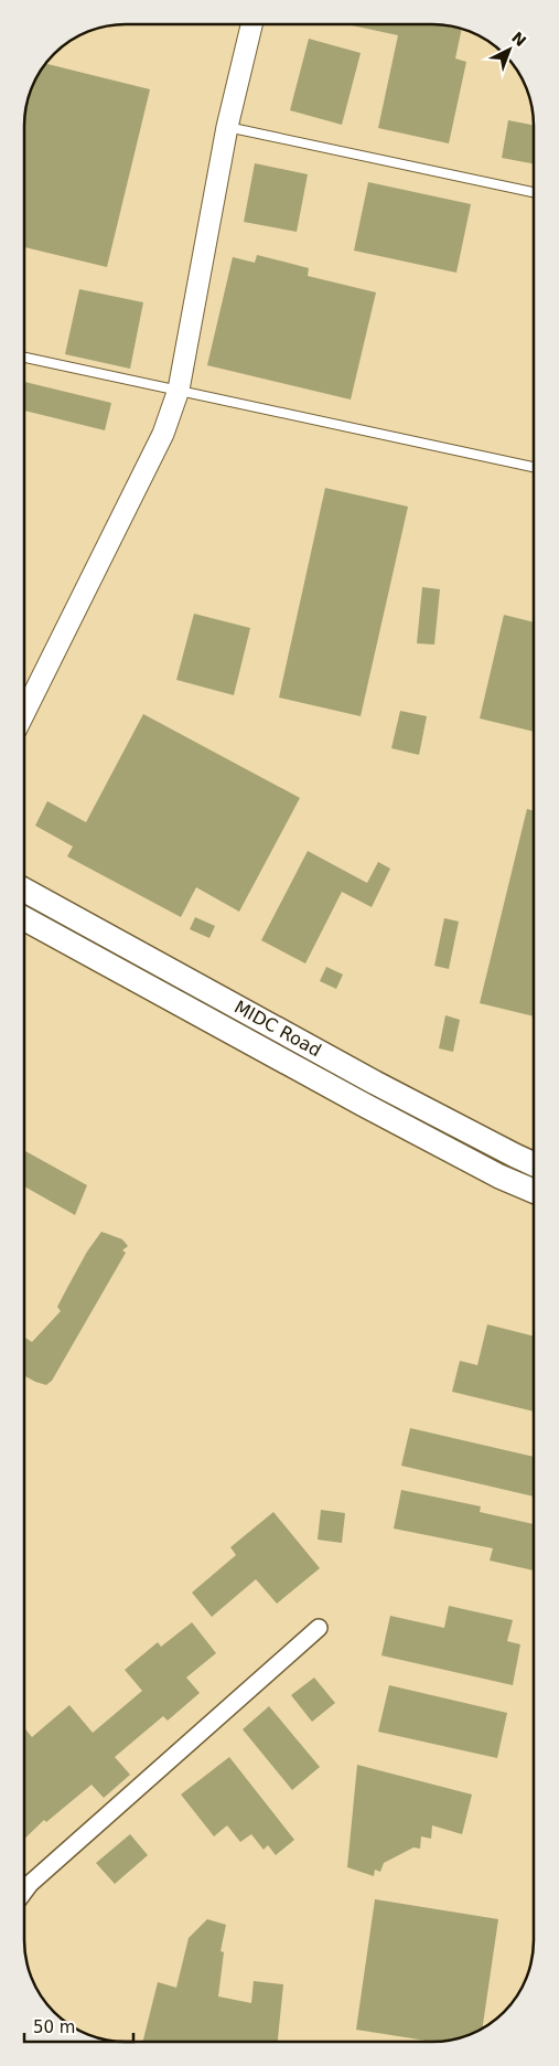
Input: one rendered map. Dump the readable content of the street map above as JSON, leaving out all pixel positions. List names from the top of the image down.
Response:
{
  "streets": {
    "main road": ["MIDC Road"]
  },
  "scale_bar": "50 m",
  "north": "top right"
}
